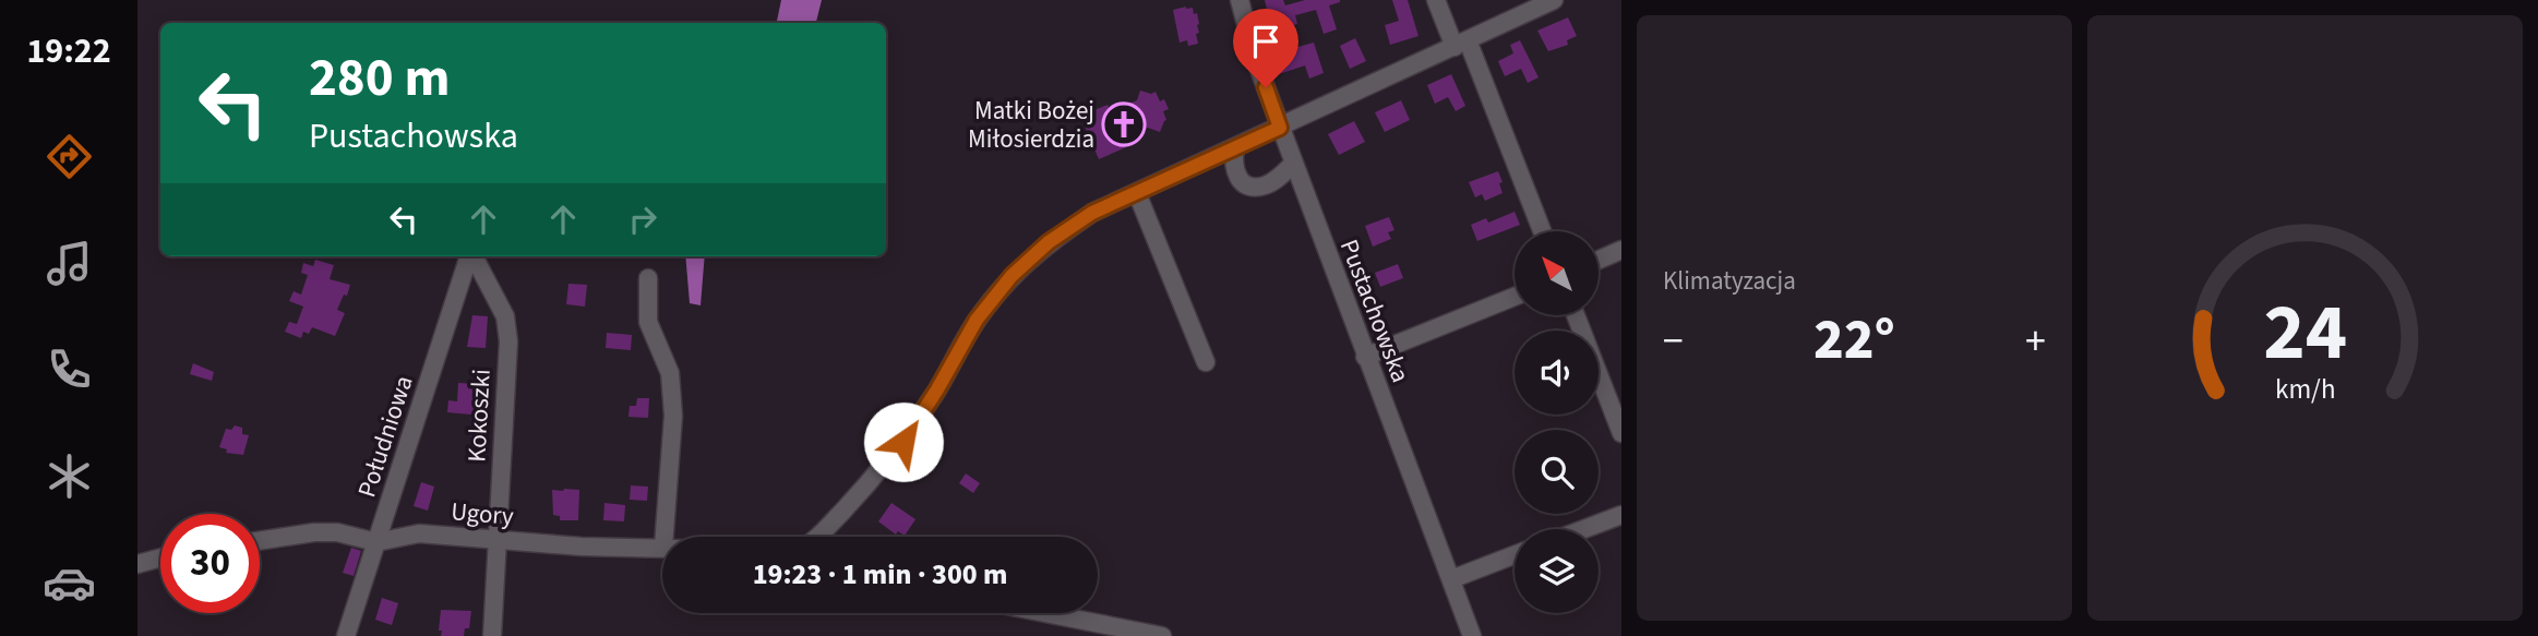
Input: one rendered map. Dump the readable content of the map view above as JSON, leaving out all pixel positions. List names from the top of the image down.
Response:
{
  "streets": {
    "street": [
      "Pustachowska",
      "Kokoszki",
      "Południowa",
      "Ugory"
    ]
  },
  "crossings": [
    ["Kokoszki", "Ugory"],
    ["Południowa", "Ugory"]
  ],
  "places": {
    "church": ["Matki Bożej Miłosierdzia"]
  },
  "north": "top left",
  "page": {
    "tabs": "19:22",
    "tile": "Klimatyzacja",
    "turn": ["280 m", "Pustachowska"],
    "heat": ["−", "22°", "+"],
    "limit": "30",
    "trip": "19:23 · 1 min · 300 m",
    "gauge": ["24", "km/h"]
  }
}
